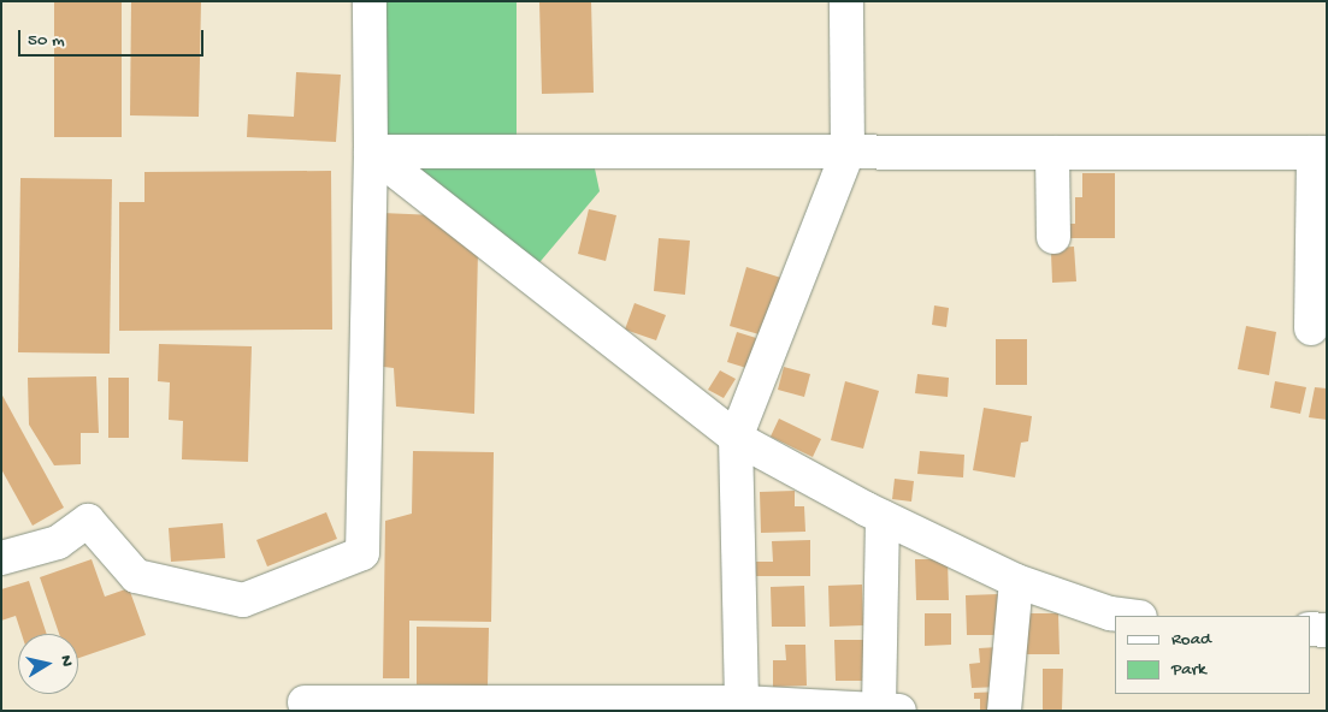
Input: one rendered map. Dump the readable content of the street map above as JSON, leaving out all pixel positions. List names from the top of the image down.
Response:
{
  "legend": ["Road", "Park"],
  "scale_bar": "50 m",
  "north": "right"
}
